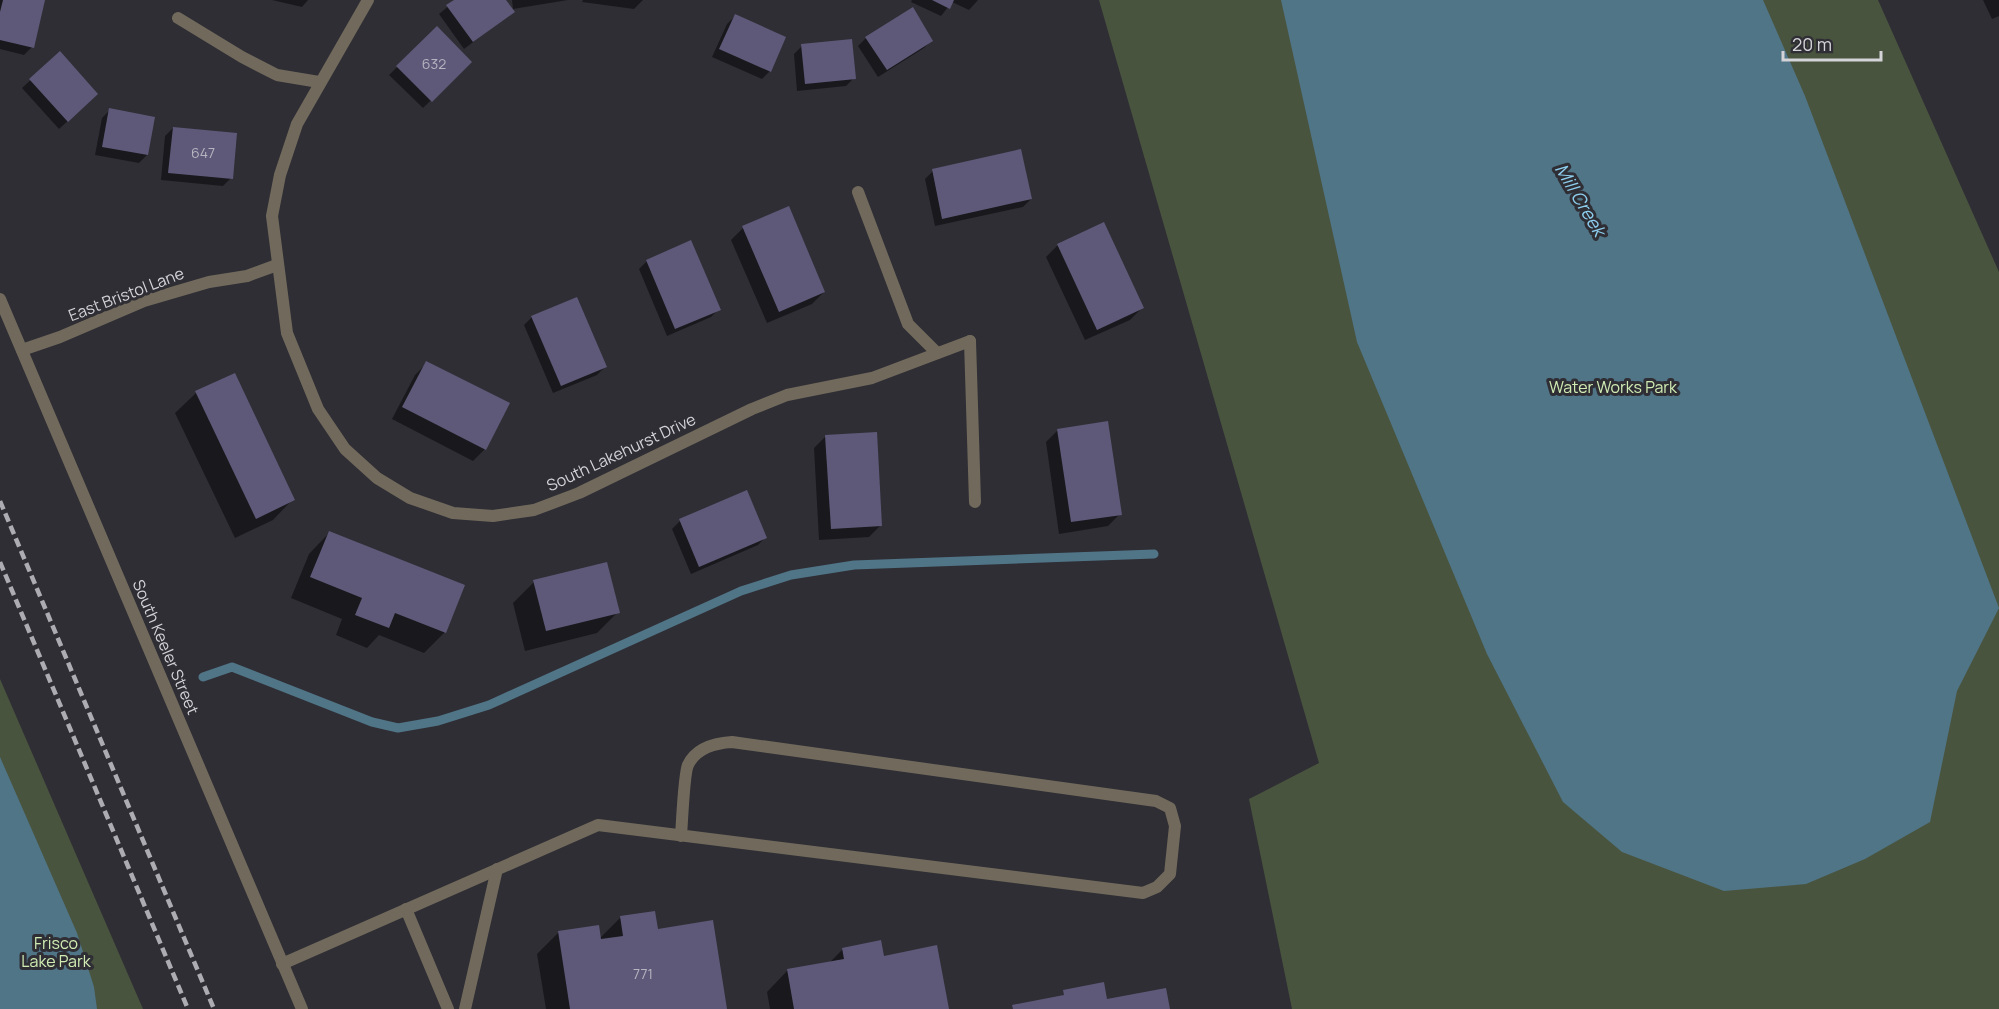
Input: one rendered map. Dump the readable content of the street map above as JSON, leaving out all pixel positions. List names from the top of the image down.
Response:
{
  "streets": {
    "street": ["East Bristol Lane", "South Lakehurst Drive", "South Keeler Street"]
  },
  "crossings": [
    ["East Bristol Lane", "South Lakehurst Drive"],
    ["East Bristol Lane", "South Keeler Street"]
  ],
  "water": ["Mill Creek"],
  "parks": ["Water Works Park", "Frisco Lake Park"],
  "house_numbers": ["632", "647", "771"],
  "scale_bar": "20 m"
}
